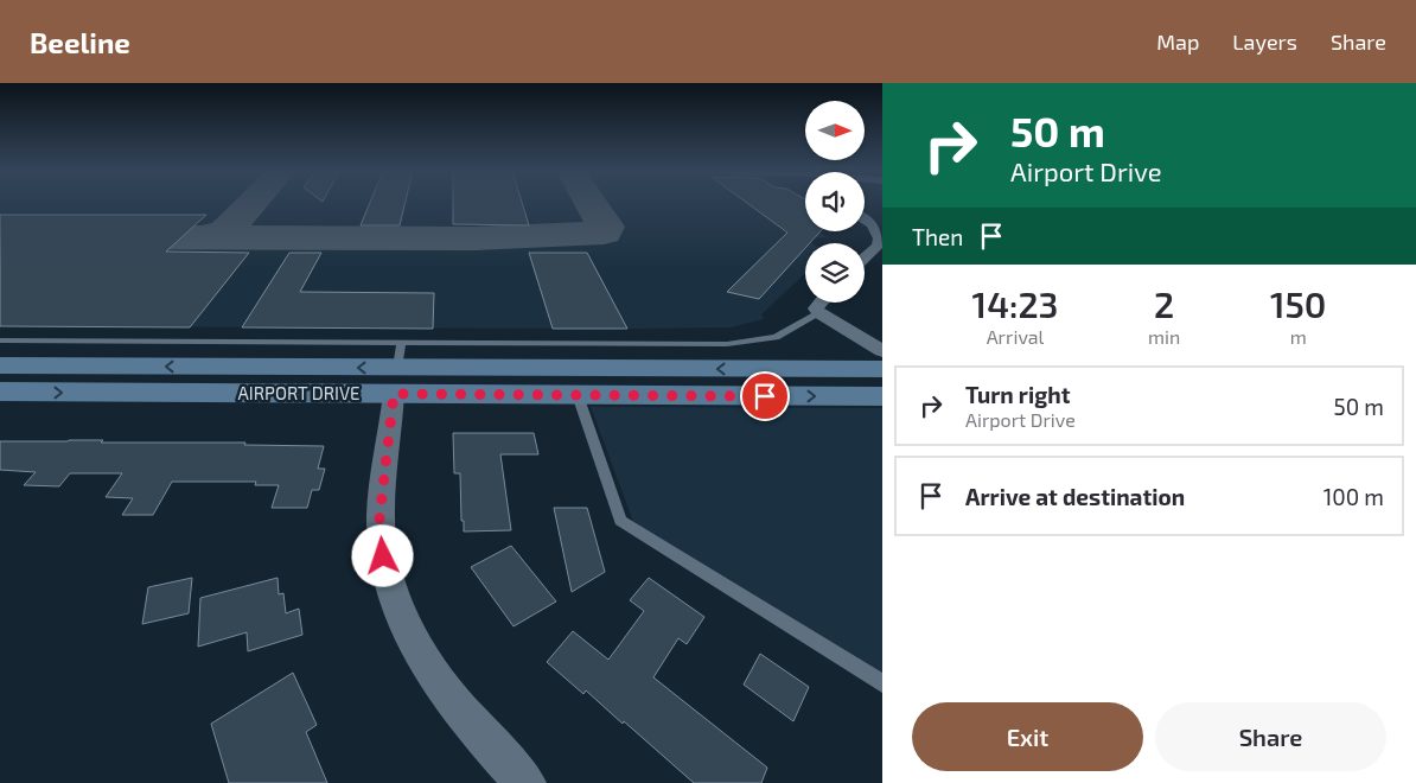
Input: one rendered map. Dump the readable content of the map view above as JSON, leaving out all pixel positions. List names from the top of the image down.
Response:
{
  "streets": {
    "main road": ["AIRPORT DRIVE"]
  },
  "north": "right",
  "page": {
    "header": "Beeline",
    "nav": ["Map", "Layers", "Share"],
    "turn": ["50 m", "Airport Drive"],
    "then": "Then",
    "eta": [
      "14:23",
      "Arrival",
      "2",
      "min",
      "150",
      "m"
    ],
    "list": [
      {
        "name": "Turn right",
        "note": "Airport Drive",
        "value": "50 m"
      },
      {
        "name": "Arrive at destination",
        "value": "100 m"
      }
    ],
    "buttons": ["Exit", "Share"]
  }
}
